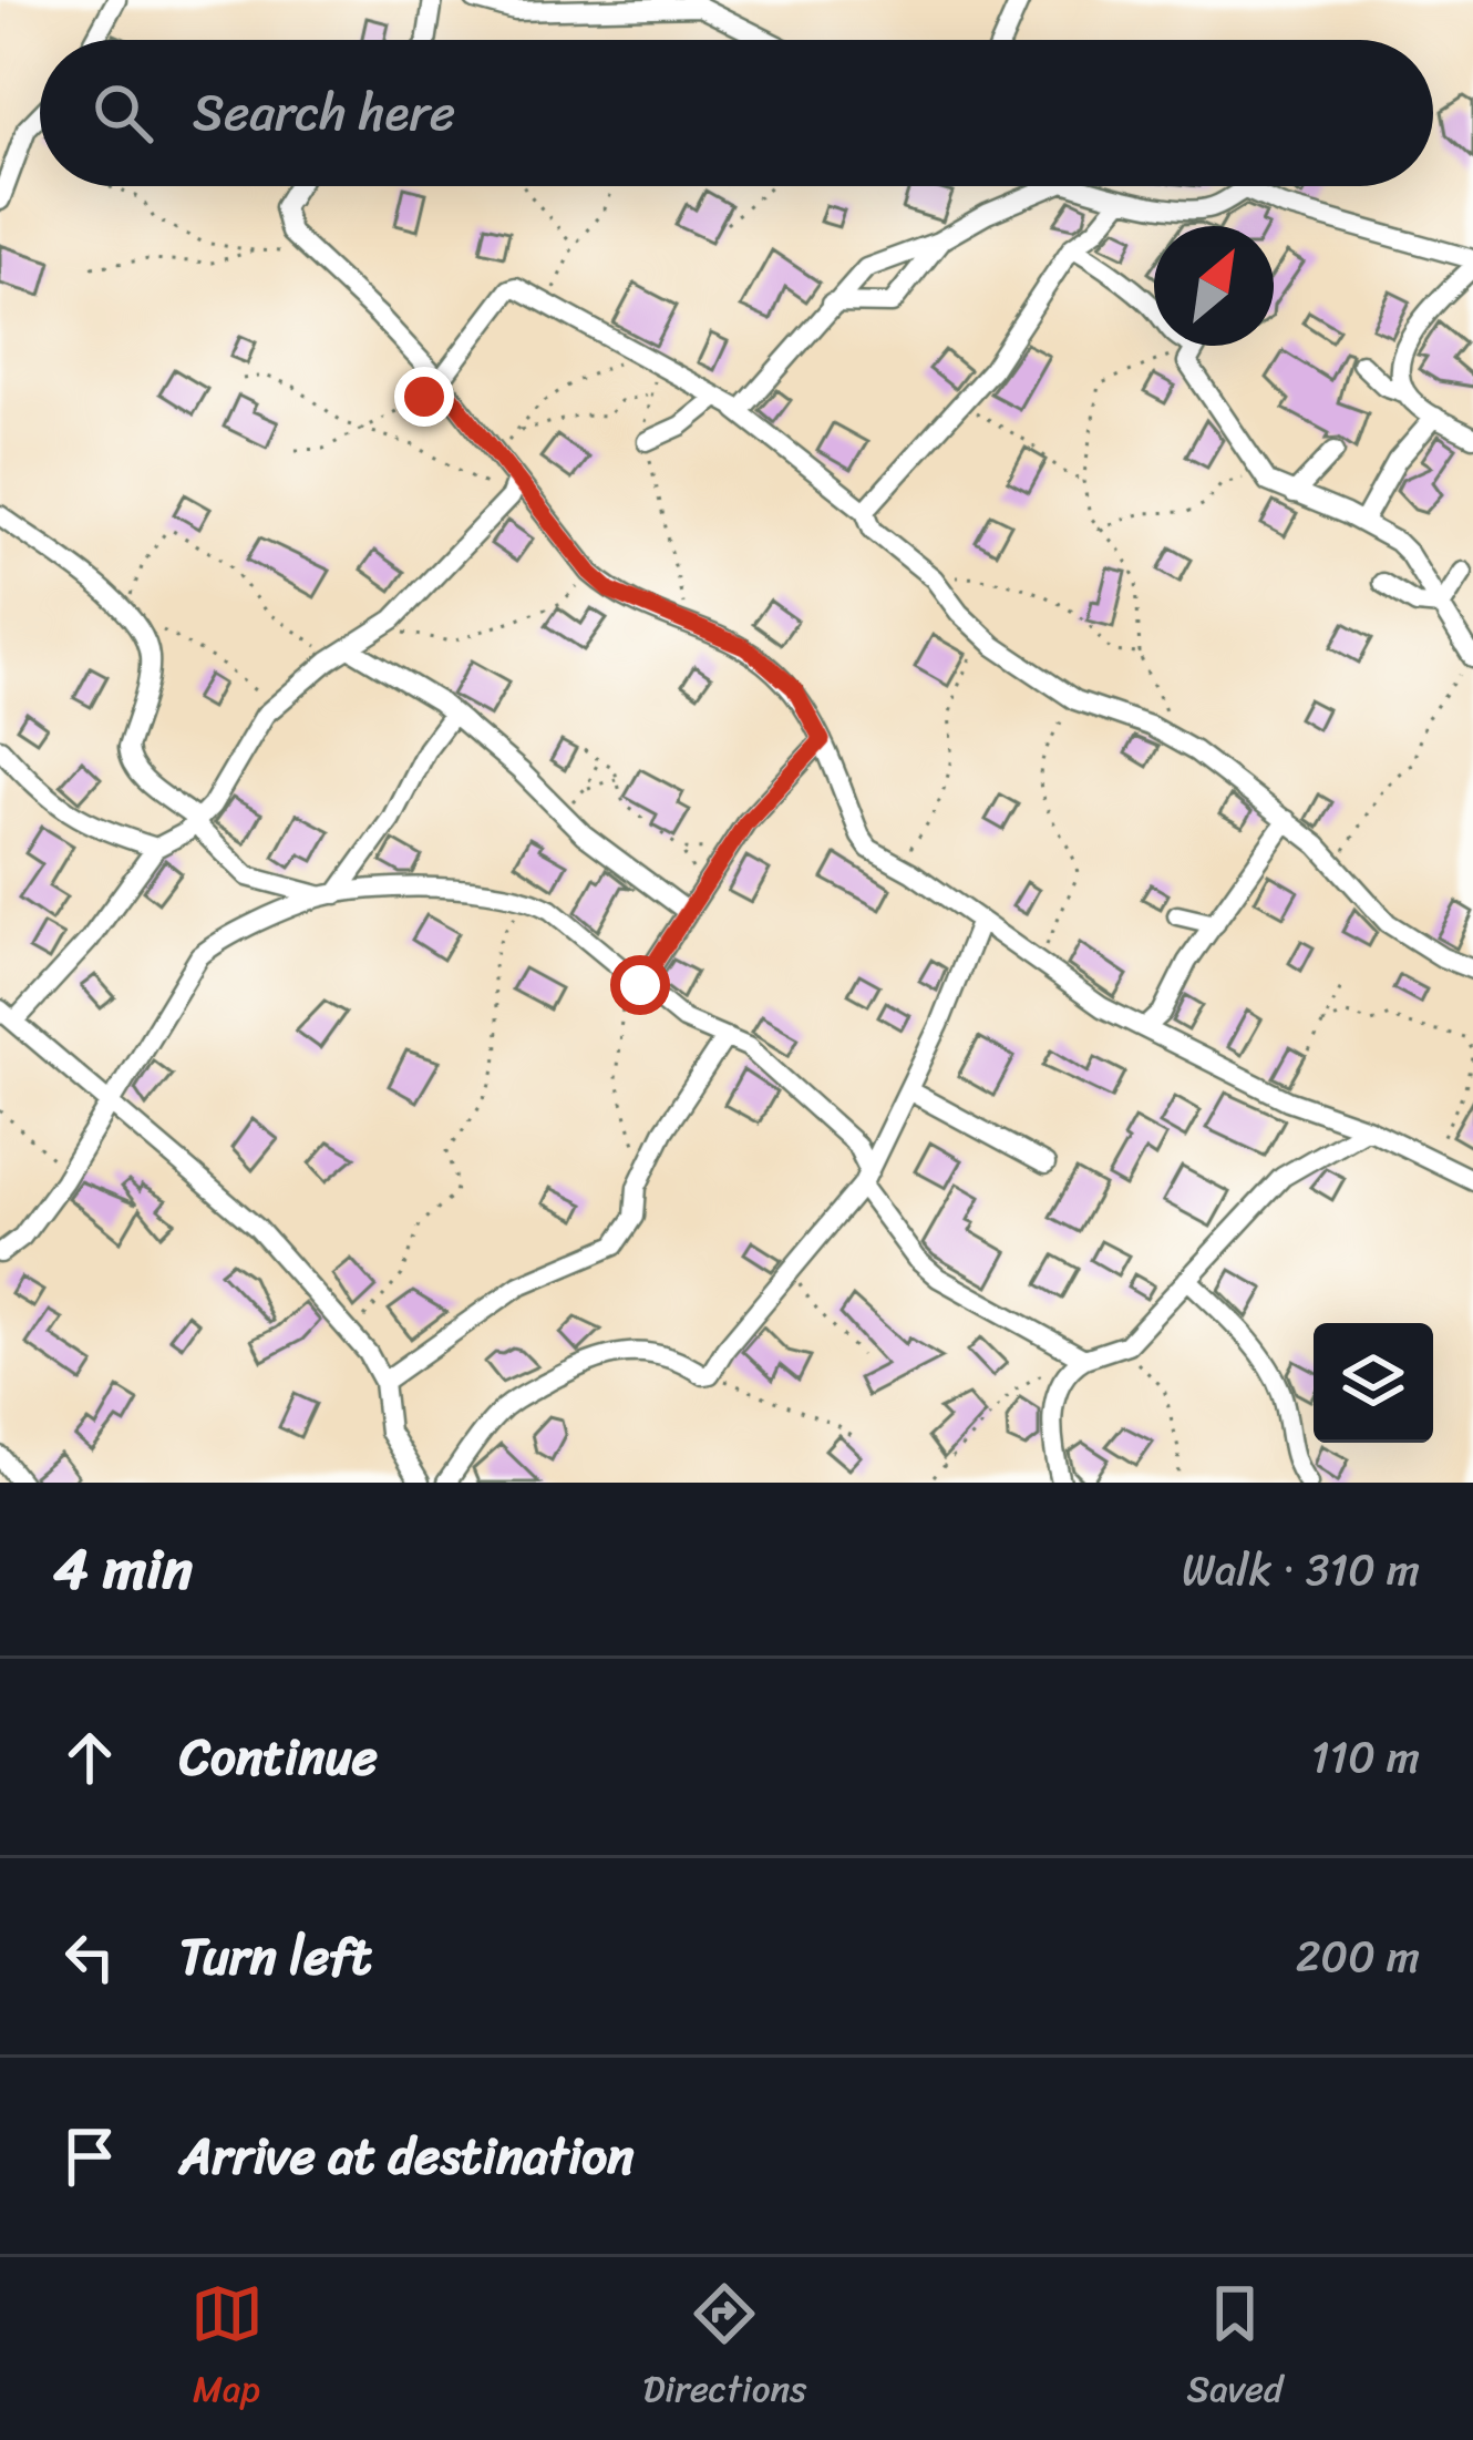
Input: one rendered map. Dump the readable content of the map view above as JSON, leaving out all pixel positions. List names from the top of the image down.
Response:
{
  "north": "top right",
  "page": {
    "search": "Search here",
    "heading": ["4 min", "Walk · 310 m"],
    "list": [
      ["Continue", "110 m"],
      ["Turn left", "200 m"],
      "Arrive at destination"
    ],
    "nav": ["Map", "Directions", "Saved"]
  }
}
